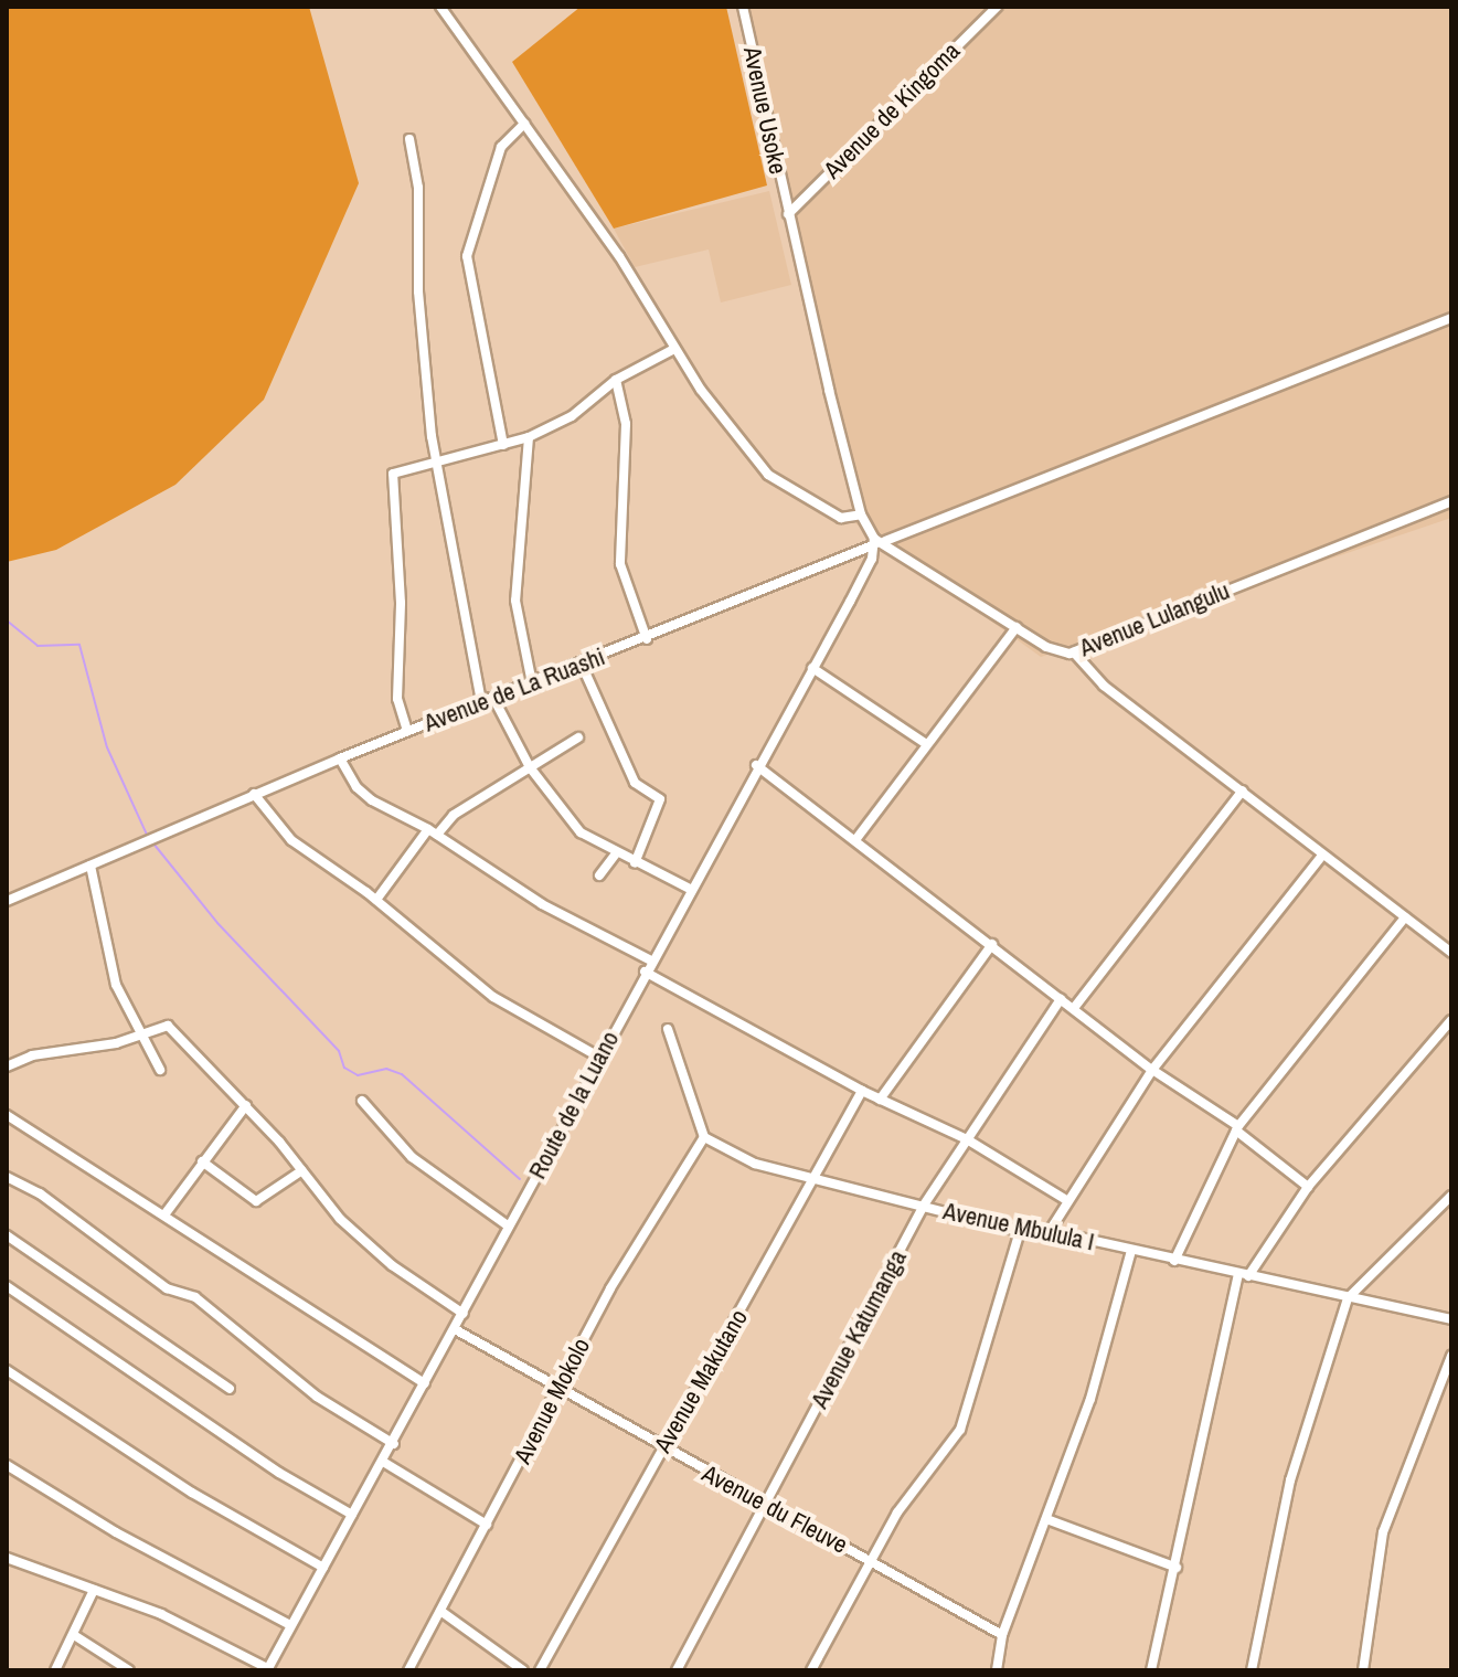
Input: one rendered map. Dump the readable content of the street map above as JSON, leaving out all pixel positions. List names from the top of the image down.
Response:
{
  "streets": {
    "street": [
      "Avenue Usoke",
      "Avenue de Kingoma",
      "Avenue Lulangulu",
      "Avenue de La Ruashi",
      "Route de la Luano",
      "Avenue Mbulula I",
      "Avenue Katumanga",
      "Avenue Makutano",
      "Avenue Mokolo",
      "Avenue du Fleuve"
    ]
  },
  "crossings": [
    ["Avenue Usoke", "Avenue de Kingoma"],
    ["Avenue Usoke", "Avenue Lulangulu"],
    ["Avenue Usoke", "Avenue de La Ruashi"],
    ["Avenue Usoke", "Route de la Luano"],
    ["Avenue Lulangulu", "Avenue de La Ruashi"],
    ["Avenue Lulangulu", "Route de la Luano"],
    ["Avenue de La Ruashi", "Route de la Luano"],
    ["Route de la Luano", "Avenue du Fleuve"],
    ["Avenue Mbulula I", "Avenue Katumanga"],
    ["Avenue Mbulula I", "Avenue Makutano"],
    ["Avenue Mbulula I", "Avenue Mokolo"],
    ["Avenue Katumanga", "Avenue du Fleuve"],
    ["Avenue Makutano", "Avenue du Fleuve"],
    ["Avenue Mokolo", "Avenue du Fleuve"]
  ]
}
